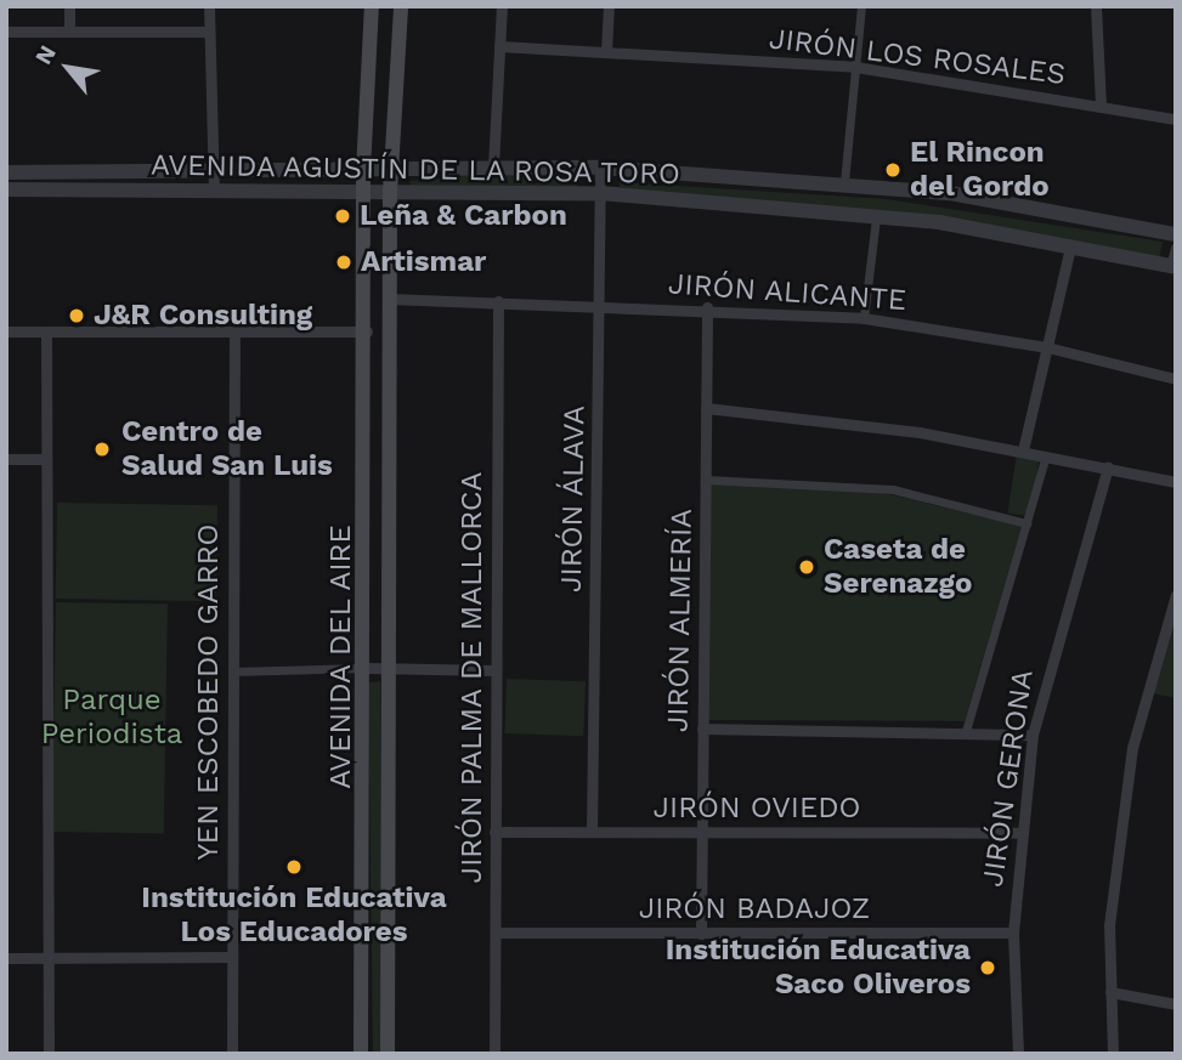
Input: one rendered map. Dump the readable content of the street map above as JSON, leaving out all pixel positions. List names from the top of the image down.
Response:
{
  "streets": {
    "main road": ["AVENIDA DEL AIRE"],
    "street": [
      "JIRÓN LOS ROSALES",
      "AVENIDA AGUSTÍN DE LA ROSA TORO",
      "JIRÓN ALICANTE",
      "JIRÓN ÁLAVA",
      "JIRÓN ALMERÍA",
      "JIRÓN PALMA DE MALLORCA",
      "YEN ESCOBEDO GARRO",
      "JIRÓN GERONA",
      "JIRÓN OVIEDO",
      "JIRÓN BADAJOZ"
    ]
  },
  "crossings": [
    ["AVENIDA AGUSTÍN DE LA ROSA TORO", "JIRÓN ÁLAVA"],
    ["AVENIDA AGUSTÍN DE LA ROSA TORO", "AVENIDA DEL AIRE"],
    ["JIRÓN ALICANTE", "JIRÓN ÁLAVA"],
    ["JIRÓN ALICANTE", "JIRÓN ALMERÍA"],
    ["JIRÓN ALICANTE", "AVENIDA DEL AIRE"],
    ["JIRÓN ALICANTE", "JIRÓN PALMA DE MALLORCA"],
    ["JIRÓN ÁLAVA", "JIRÓN OVIEDO"],
    ["JIRÓN ALMERÍA", "JIRÓN OVIEDO"],
    ["JIRÓN ALMERÍA", "JIRÓN BADAJOZ"],
    ["JIRÓN PALMA DE MALLORCA", "JIRÓN OVIEDO"],
    ["JIRÓN PALMA DE MALLORCA", "JIRÓN BADAJOZ"],
    ["JIRÓN GERONA", "JIRÓN OVIEDO"],
    ["JIRÓN GERONA", "JIRÓN BADAJOZ"]
  ],
  "parks": ["Parque Periodista"],
  "places": [
    "El Rincon del Gordo",
    "Leña & Carbon",
    "Artismar",
    "J&R Consulting",
    "Centro de Salud San Luis",
    "Caseta de Serenazgo",
    "Institución Educativa Los Educadores",
    "Institución Educativa Saco Oliveros"
  ],
  "north": "top left"
}
